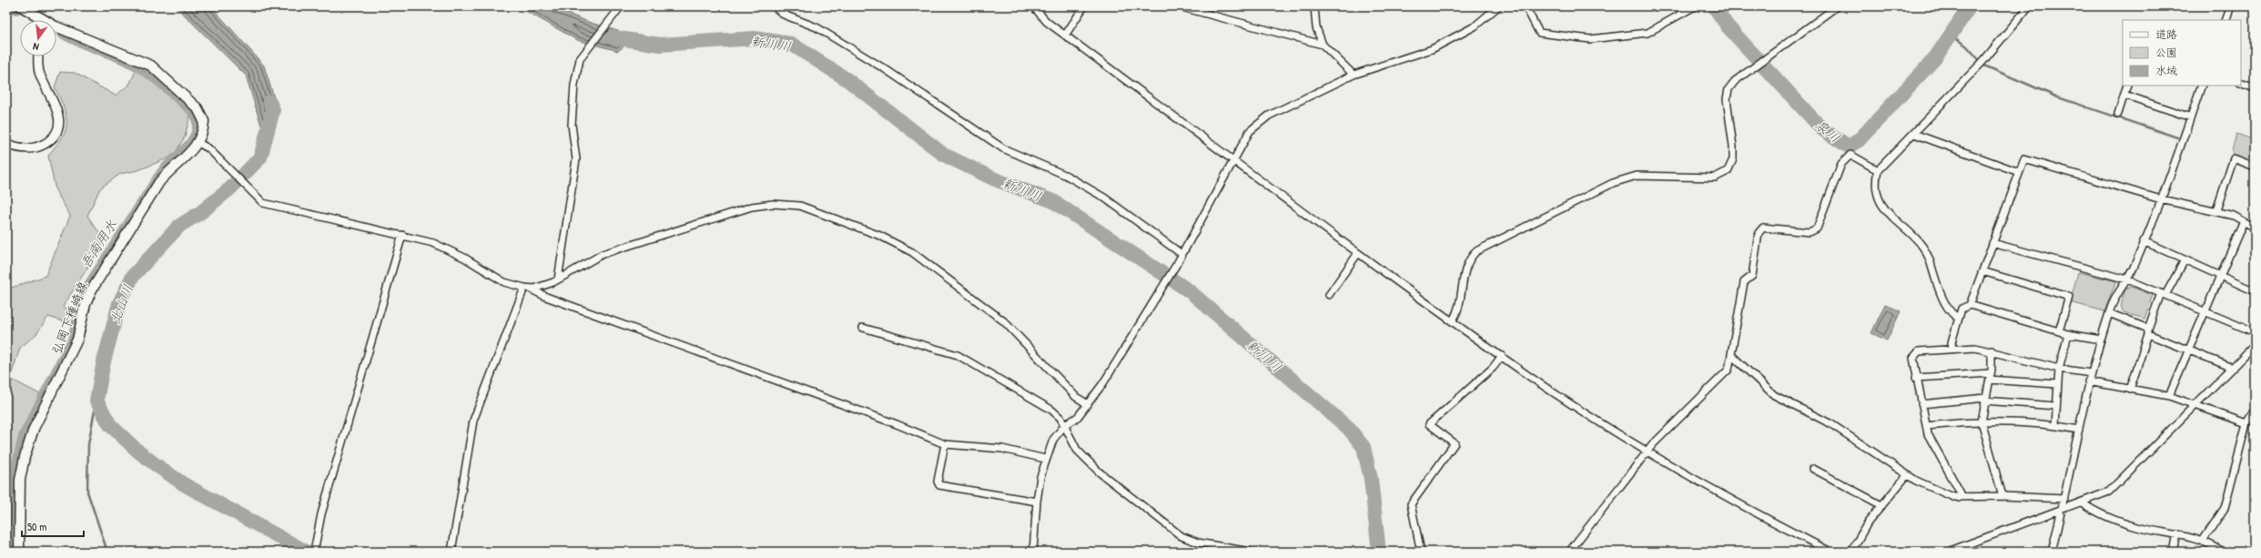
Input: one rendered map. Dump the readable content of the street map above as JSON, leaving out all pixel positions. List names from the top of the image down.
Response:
{
  "streets": {
    "main road": ["弘岡下種崎線"]
  },
  "water": [
    "新川川",
    "泉川",
    "吾南用水",
    "北山川"
  ],
  "legend": ["道路", "公園", "水域"],
  "scale_bar": "50 m",
  "north": "bottom"
}
